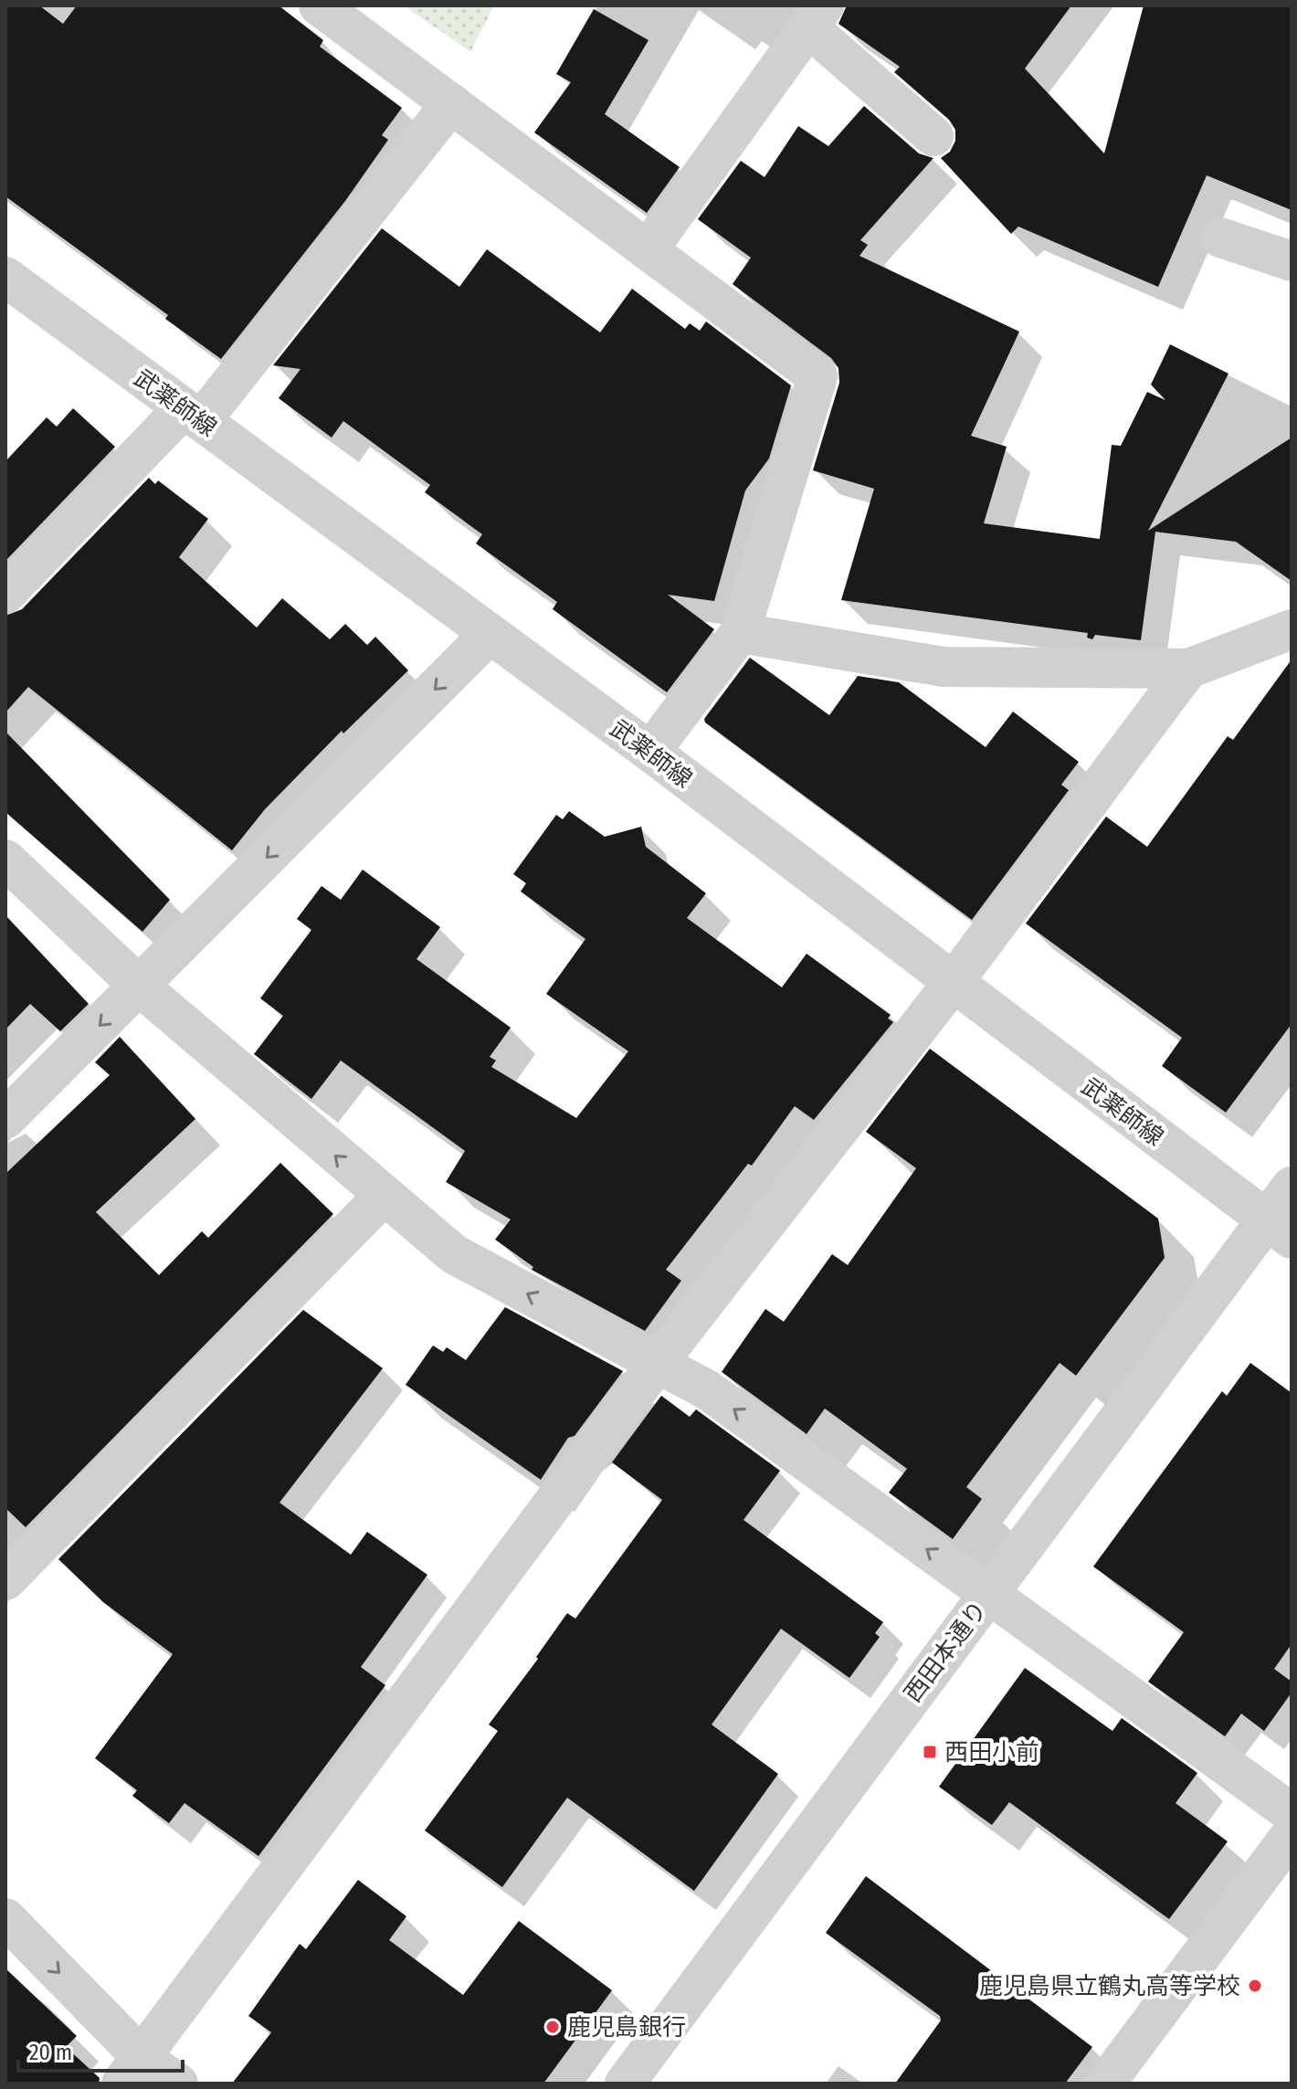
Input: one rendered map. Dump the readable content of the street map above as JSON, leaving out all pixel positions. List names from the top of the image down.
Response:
{
  "streets": {
    "street": ["武薬師線", "西田本通り"]
  },
  "crossings": [
    ["武薬師線", "西田本通り"]
  ],
  "places": {
    "transit": ["西田小前"],
    "other": ["鹿児島県立鶴丸高等学校", "鹿児島銀行"]
  },
  "scale_bar": "20 m"
}
